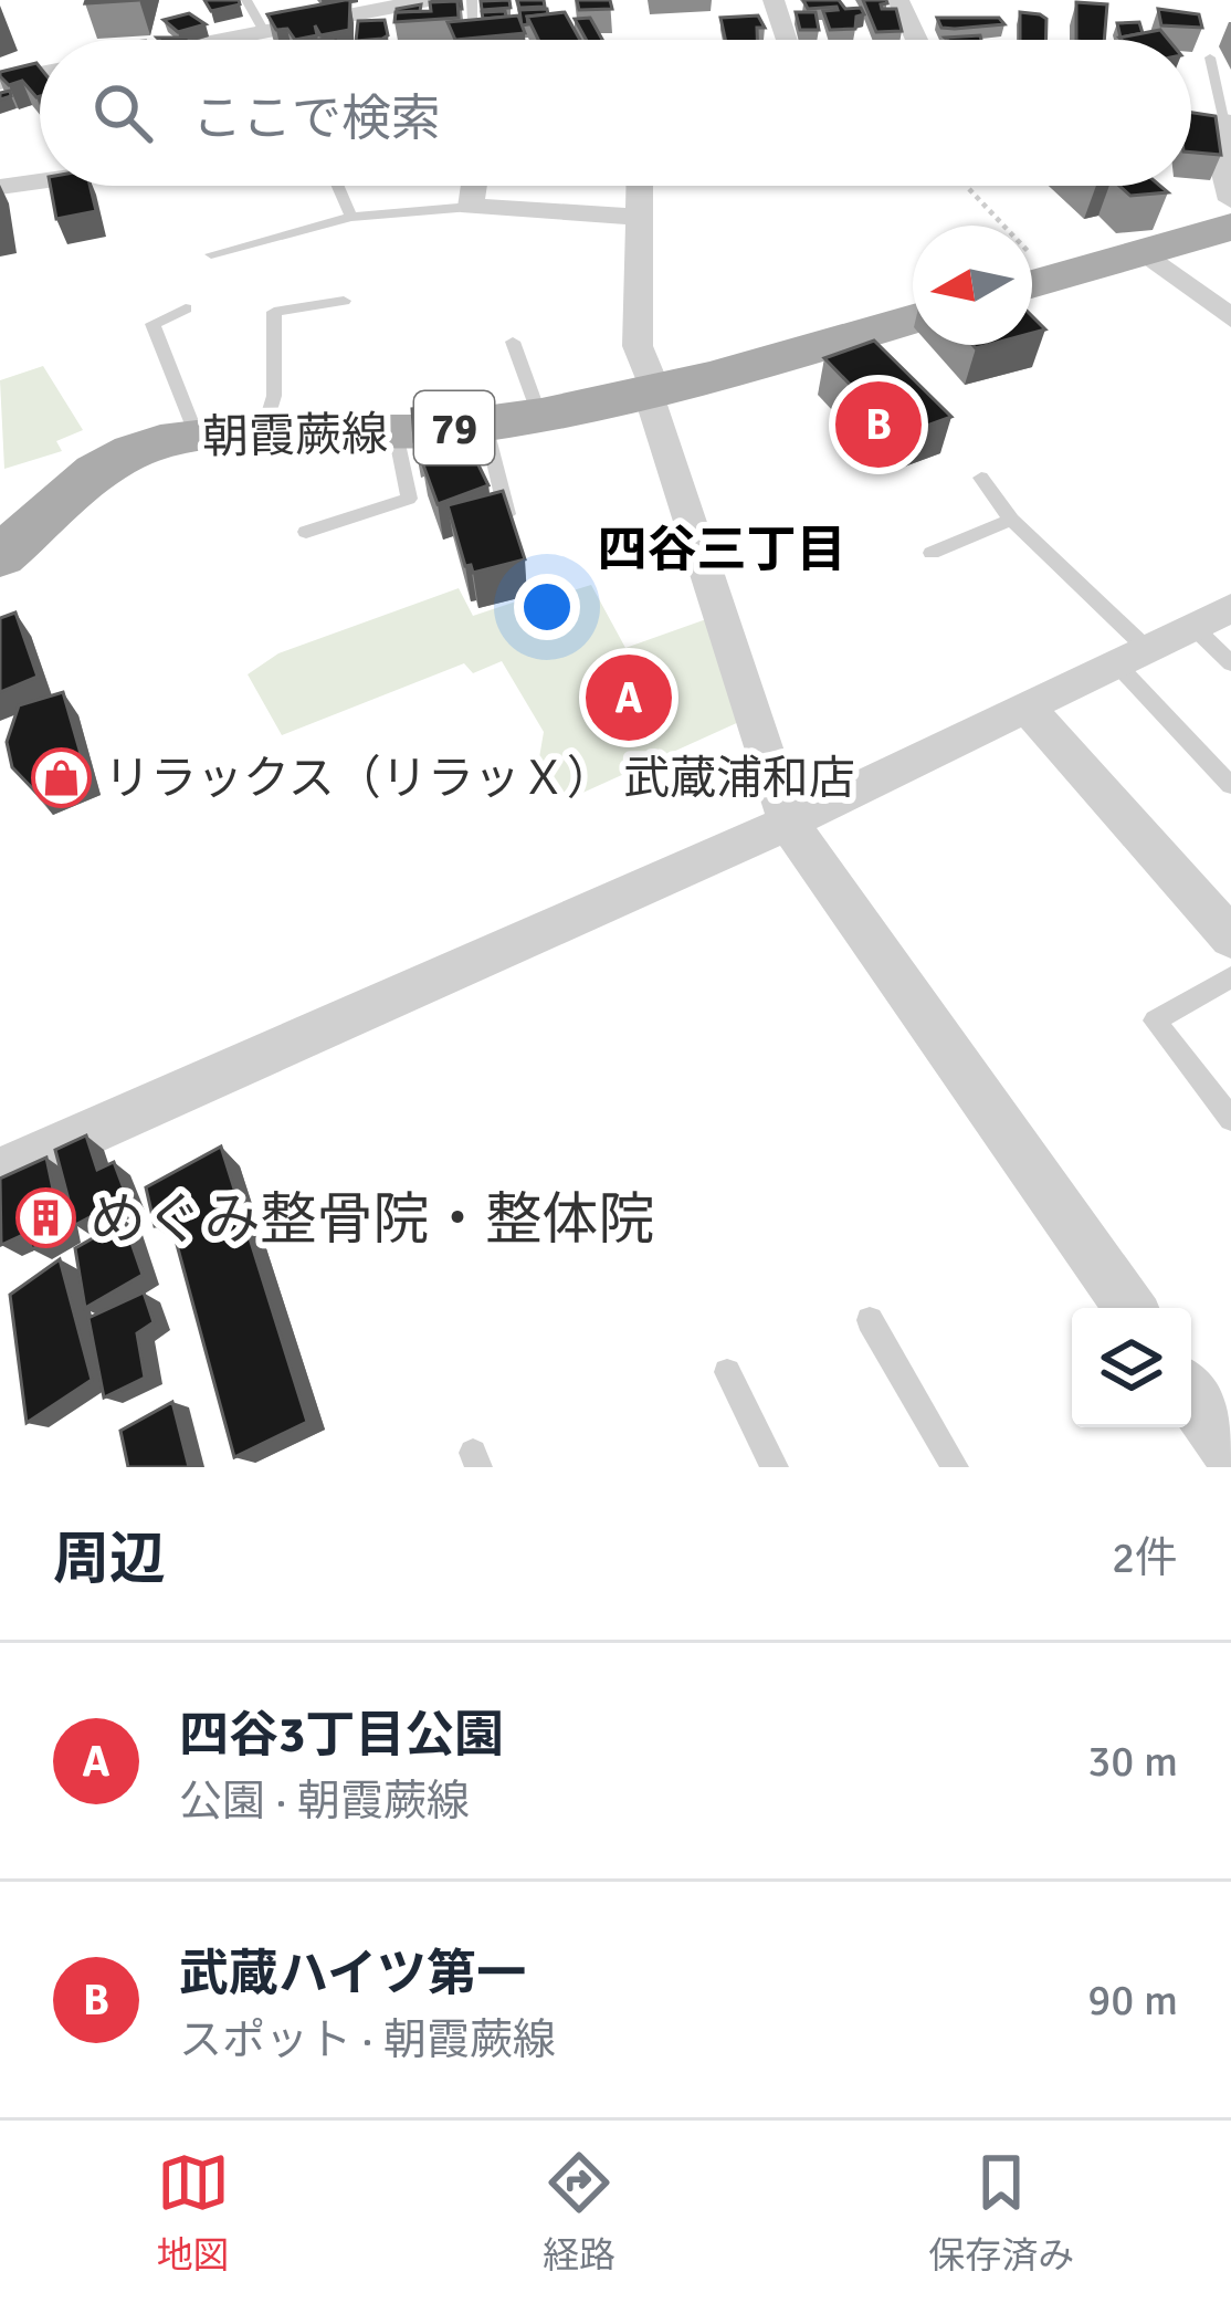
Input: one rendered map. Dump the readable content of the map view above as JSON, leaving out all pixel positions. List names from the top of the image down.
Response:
{
  "streets": {
    "main road": ["79", "朝霞蕨線"]
  },
  "districts": ["四谷三丁目"],
  "places": {
    "shop": ["リラックス（リラッＸ） 武蔵浦和店"],
    "building": ["めぐみ整骨院・整体院"]
  },
  "north": "left",
  "page": {
    "search": "ここで検索",
    "pins": ["B", "A"],
    "heading": ["周辺", "2件"],
    "list": [
      {
        "mark": "A",
        "name": "四谷3丁目公園",
        "note": "公園 · 朝霞蕨線",
        "value": "30 m"
      },
      {
        "mark": "B",
        "name": "武蔵ハイツ第一",
        "note": "スポット · 朝霞蕨線",
        "value": "90 m"
      }
    ],
    "nav": ["地図", "経路", "保存済み"]
  }
}
